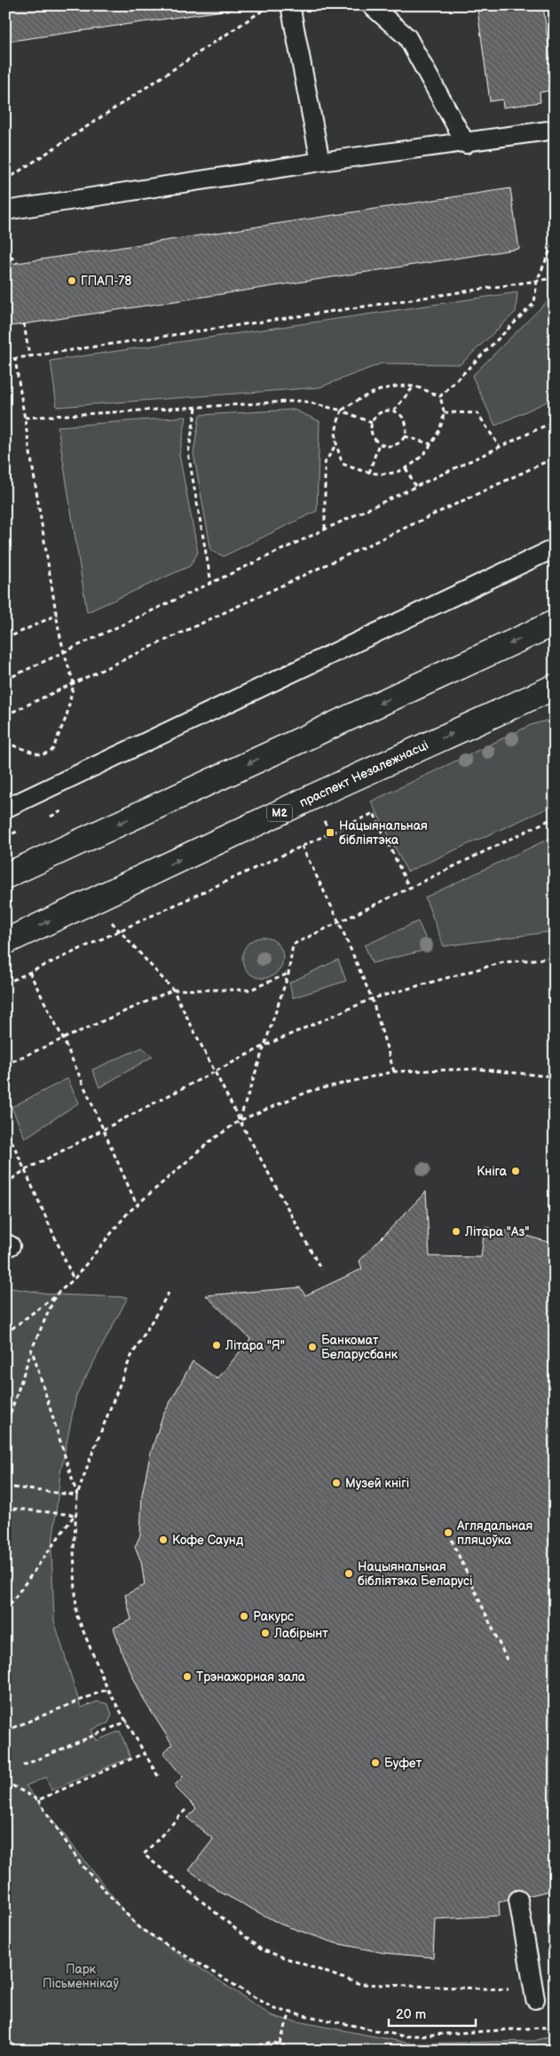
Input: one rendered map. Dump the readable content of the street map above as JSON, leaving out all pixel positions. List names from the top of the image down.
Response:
{
  "streets": {
    "main road": ["праспект Незалежнасці", "М2"]
  },
  "parks": ["Парк Пісьменнікаў"],
  "places": {
    "other": [
      "ГПАП-78",
      "Кніга",
      "Літара \"Аз\"",
      "Літара \"Я\"",
      "Банкомат Беларусбанк",
      "Музей кнігі",
      "Аглядальная пляцоўка",
      "Кофе Саунд",
      "Нацыянальная бібліятэка Беларусі",
      "Ракурс",
      "Лабірынт",
      "Трэнажорная зала",
      "Буфет"
    ],
    "transit": ["Нацыянальная бібліятэка"]
  },
  "scale_bar": "20 m"
}
